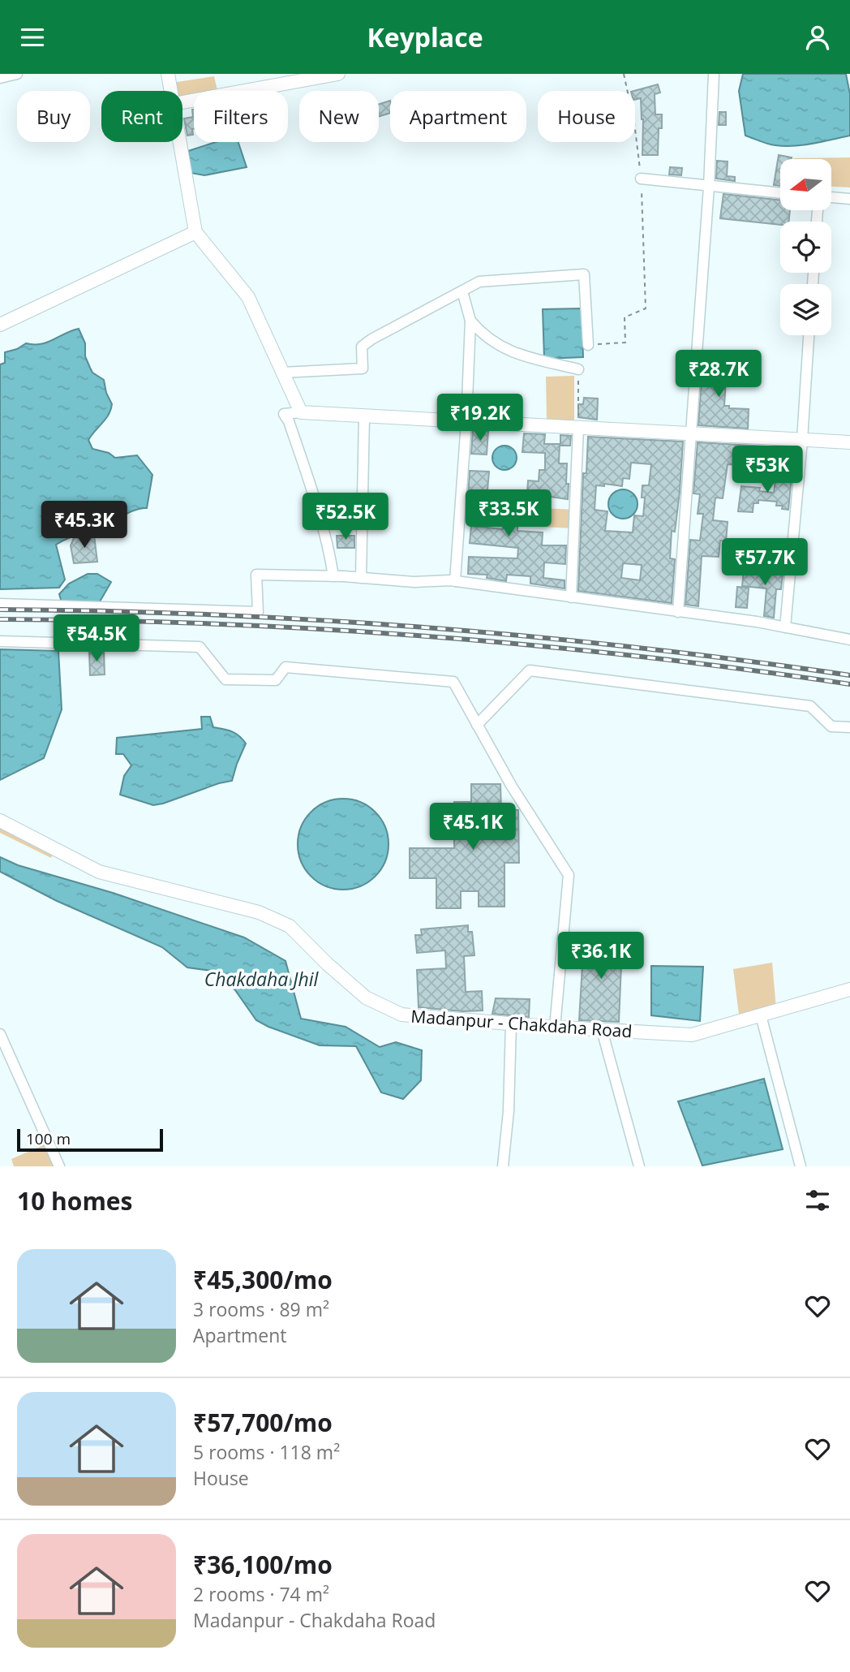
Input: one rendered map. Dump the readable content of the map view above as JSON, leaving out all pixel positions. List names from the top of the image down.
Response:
{
  "streets": {
    "main road": ["Madanpur - Chakdaha Road"]
  },
  "water": ["Chakdaha Jhil"],
  "scale_bar": "100 m",
  "north": "left",
  "page": {
    "header": "Keyplace",
    "chip": [
      "Buy",
      "Rent",
      "Filters",
      "New",
      "Apartment",
      "House"
    ],
    "price": [
      "₹28.7K",
      "₹19.2K",
      "₹53K",
      "₹33.5K",
      "₹52.5K",
      "₹45.3K",
      "₹57.7K",
      "₹54.5K",
      "₹45.1K",
      "₹36.1K"
    ],
    "scale": "100 m",
    "heading": "10 homes",
    "list": [
      {
        "name": "₹45,300/mo",
        "note": "3 rooms · 89 m² · Apartment"
      },
      {
        "name": "₹57,700/mo",
        "note": "5 rooms · 118 m² · House"
      },
      {
        "name": "₹36,100/mo",
        "note": "2 rooms · 74 m² · Madanpur - Chakdaha Road"
      }
    ]
  }
}
